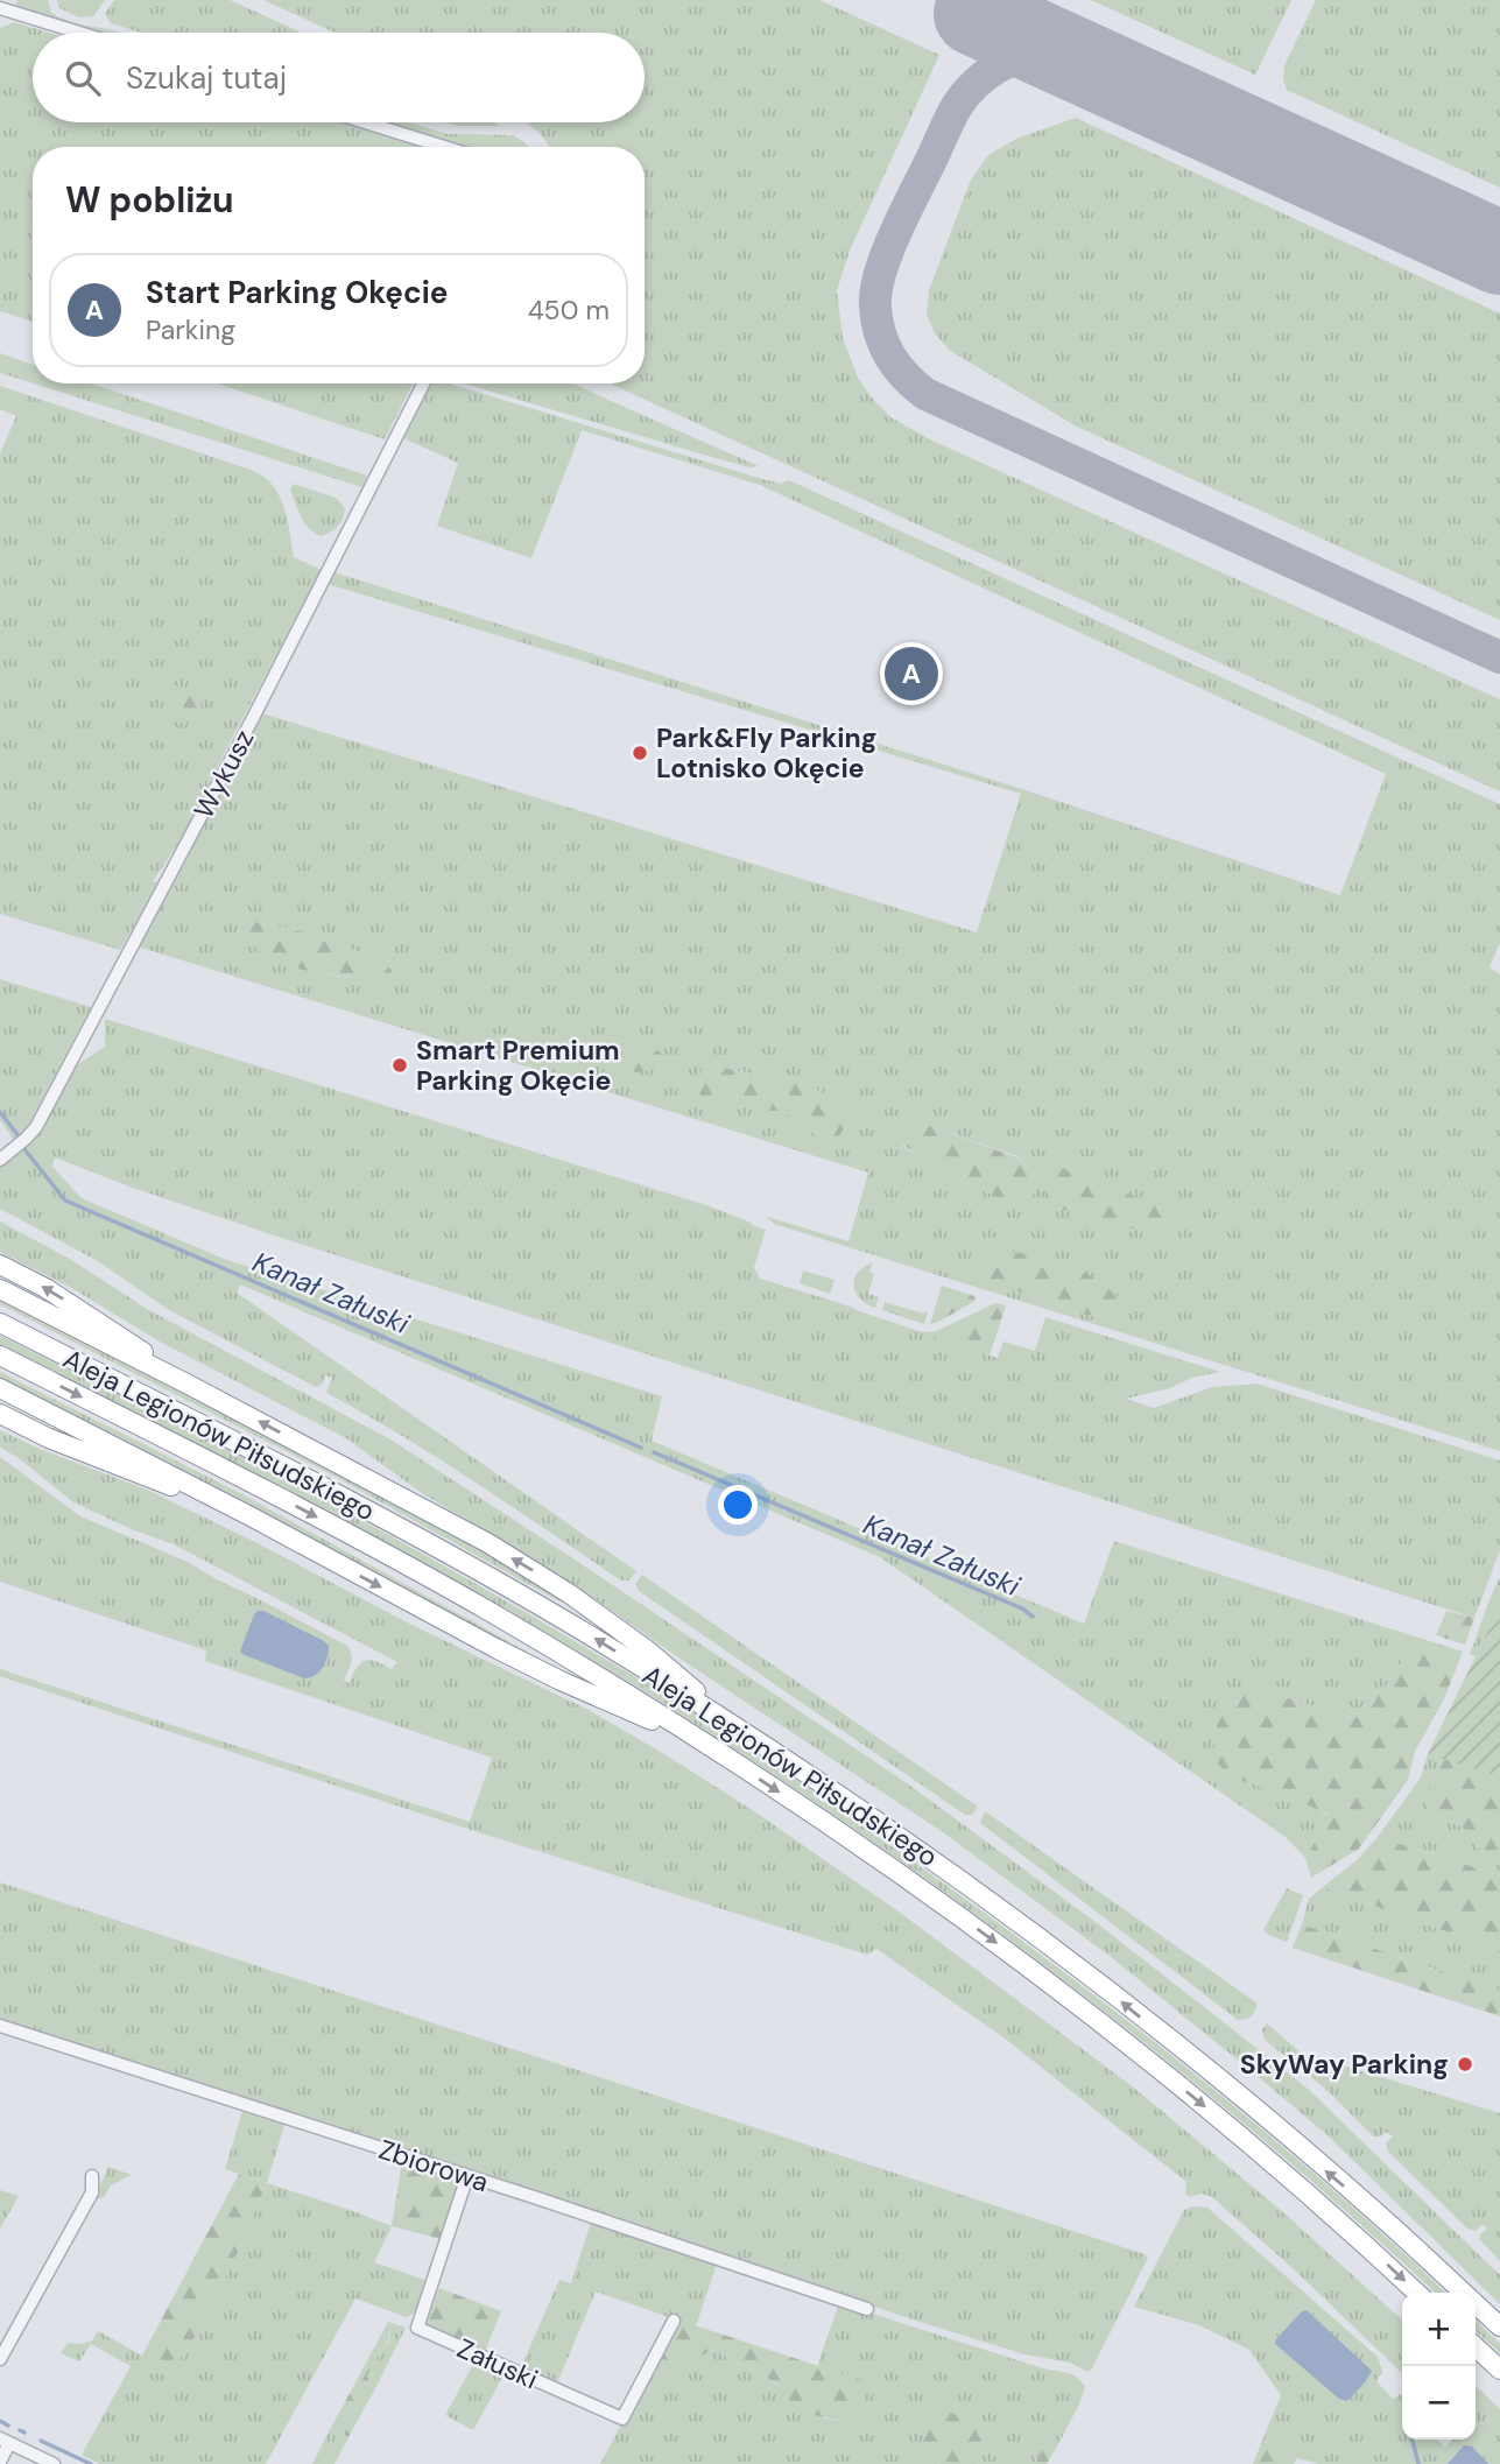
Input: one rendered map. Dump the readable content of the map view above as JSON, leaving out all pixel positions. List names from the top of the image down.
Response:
{
  "streets": {
    "highway": ["Aleja Legionów Piłsudskiego"],
    "street": ["Wykusz", "Zbiorowa", "Załuski"]
  },
  "crossings": [
    ["Zbiorowa", "Załuski"]
  ],
  "water": ["Kanał Załuski"],
  "places": ["Park&Fly Parking Lotnisko Okęcie", "Smart Premium Parking Okęcie", "SkyWay Parking"],
  "page": {
    "search": "Szukaj tutaj",
    "heading": "W pobliżu",
    "list": [
      {
        "mark": "A",
        "name": "Start Parking Okęcie",
        "note": "Parking",
        "value": "450 m"
      }
    ],
    "pins": "A",
    "map_buttons": ["+", "−"]
  }
}
